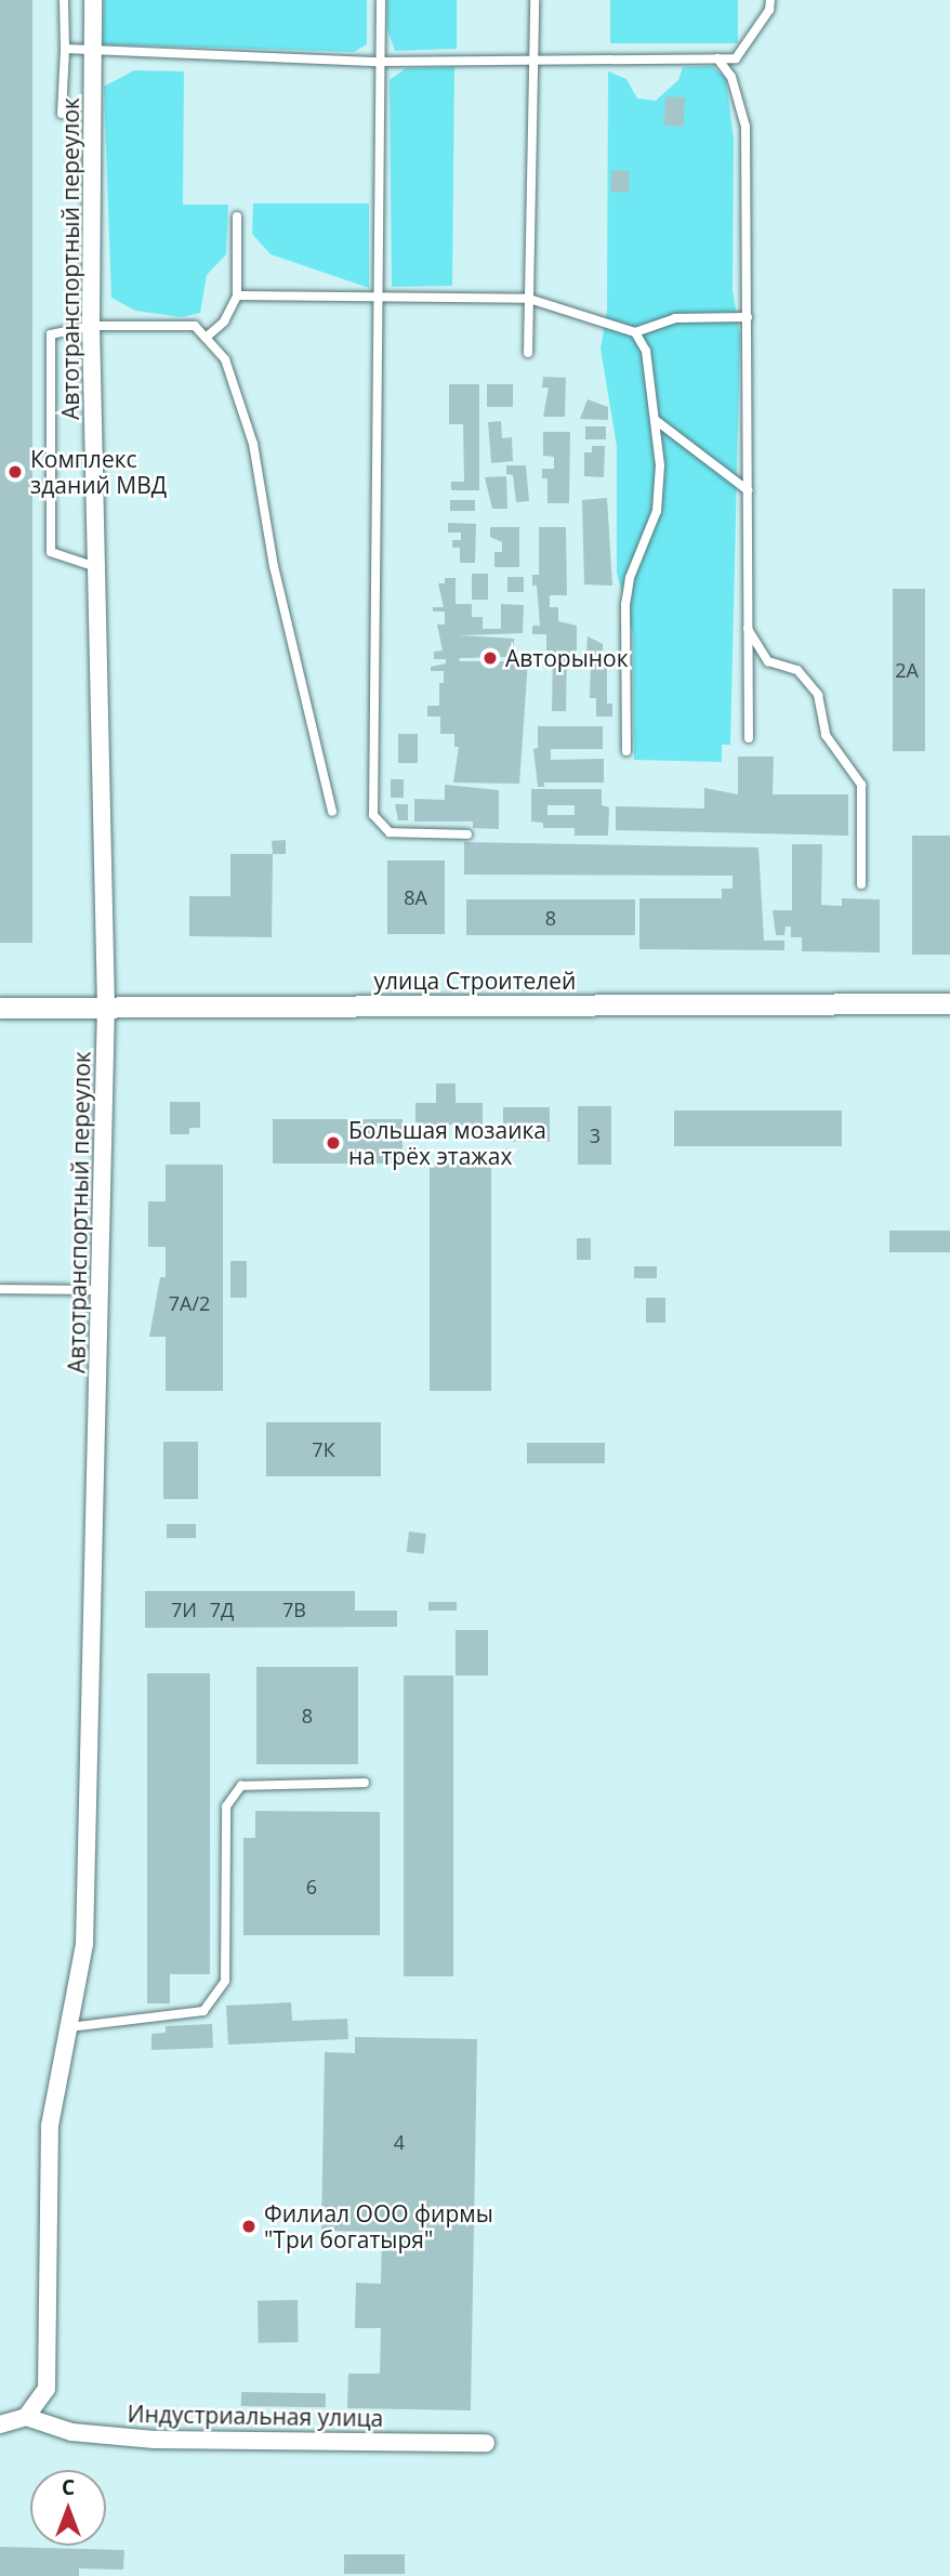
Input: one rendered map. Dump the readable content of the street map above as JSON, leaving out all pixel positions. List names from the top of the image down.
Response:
{
  "streets": {
    "street": ["Автотранспортный переулок", "улица Строителей", "Индустриальная улица"]
  },
  "crossings": [
    ["Автотранспортный переулок", "улица Строителей"],
    ["Автотранспортный переулок", "Индустриальная улица"]
  ],
  "places": [
    "Комплекс зданий МВД",
    "Авторынок",
    "Большая мозаика на трёх этажах",
    "Филиал ООО фирмы \"Три богатыря\""
  ],
  "house_numbers": [
    "2А",
    "8А",
    "8",
    "3",
    "7А/2",
    "7К",
    "7И",
    "7Д",
    "7В",
    "8",
    "6",
    "4"
  ],
  "north": "top"
}
